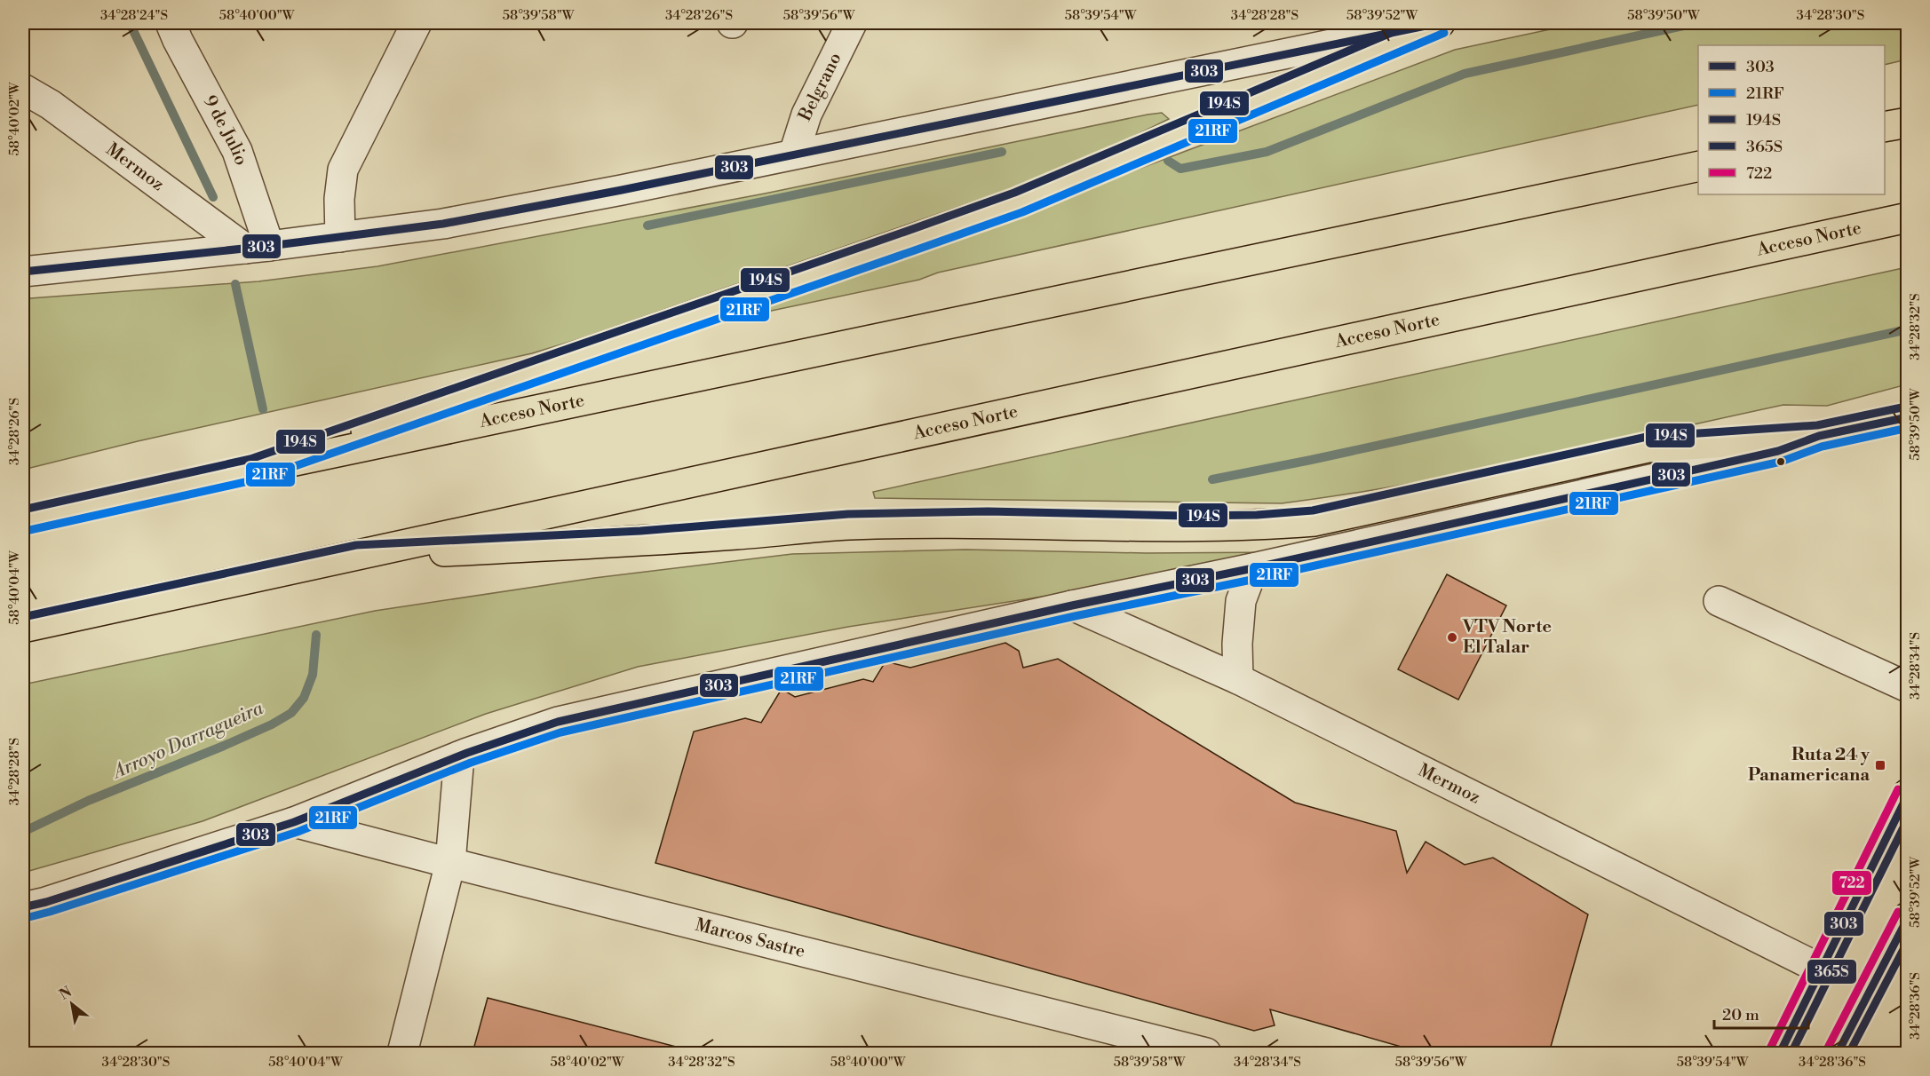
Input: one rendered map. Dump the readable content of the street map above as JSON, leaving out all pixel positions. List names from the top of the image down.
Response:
{
  "streets": {
    "main road": ["Acceso Norte"],
    "street": [
      "Belgrano",
      "9 de Julio",
      "Mermoz",
      "Marcos Sastre"
    ]
  },
  "crossings": [
    ["9 de Julio", "Mermoz"]
  ],
  "water": ["Arroyo Darragueira"],
  "places": {
    "other": ["VTV Norte El Talar"],
    "transit": ["Ruta 24 y Panamericana"]
  },
  "lines": [
    "transit line 303",
    "transit line 194S",
    "transit line 21RF",
    "transit line 722",
    "transit line 365S"
  ],
  "legend": [
    "303",
    "21RF",
    "194S",
    "365S",
    "722"
  ],
  "scale_bar": "20 m",
  "north": "top left",
  "coordinates": [
    "34°28'24\"S",
    "58°40'00\"W",
    "58°39'58\"W",
    "34°28'26\"S",
    "58°39'56\"W",
    "58°39'54\"W",
    "34°28'28\"S",
    "58°39'52\"W",
    "58°39'50\"W",
    "34°28'30\"S",
    "58°40'02\"W",
    "34°28'32\"S",
    "58°40'04\"W",
    "34°28'34\"S",
    "34°28'36\"S"
  ]
}
